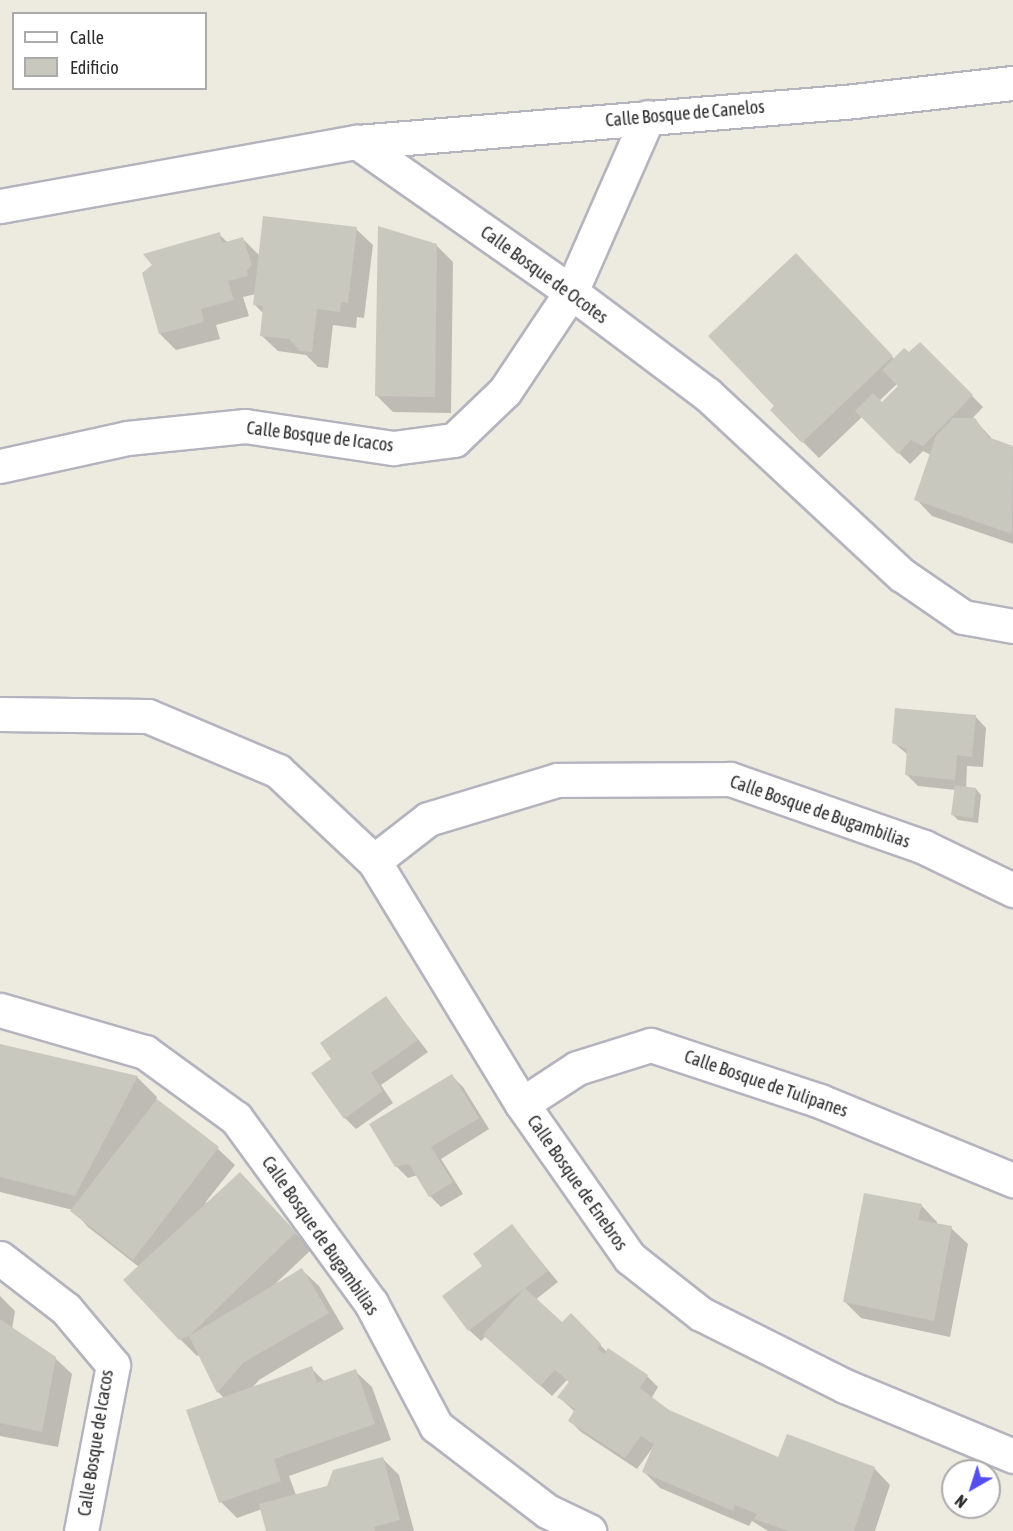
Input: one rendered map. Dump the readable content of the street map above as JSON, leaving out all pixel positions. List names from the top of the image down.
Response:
{
  "streets": {
    "street": [
      "Calle Bosque de Canelos",
      "Calle Bosque de Ocotes",
      "Calle Bosque de Icacos",
      "Calle Bosque de Bugambilias",
      "Calle Bosque de Tulipanes",
      "Calle Bosque de Enebros"
    ]
  },
  "crossings": [
    ["Calle Bosque de Canelos", "Calle Bosque de Ocotes"],
    ["Calle Bosque de Canelos", "Calle Bosque de Icacos"],
    ["Calle Bosque de Ocotes", "Calle Bosque de Icacos"],
    ["Calle Bosque de Bugambilias", "Calle Bosque de Enebros"],
    ["Calle Bosque de Tulipanes", "Calle Bosque de Enebros"]
  ],
  "legend": ["Calle", "Edificio"],
  "north": "bottom left"
}
